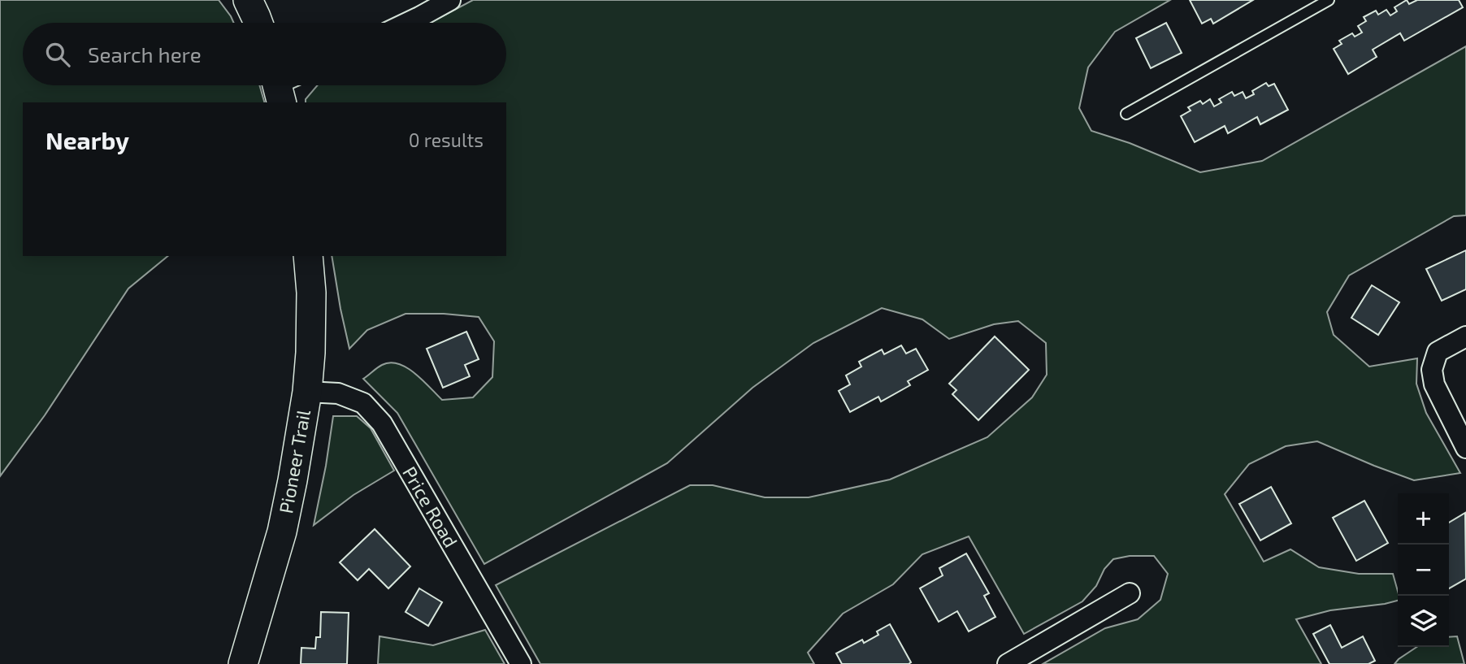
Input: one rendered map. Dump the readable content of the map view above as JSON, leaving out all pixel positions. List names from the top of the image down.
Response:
{
  "streets": {
    "main road": ["Pioneer Trail"],
    "street": ["Price Road"]
  },
  "crossings": [
    ["Pioneer Trail", "Price Road"]
  ],
  "page": {
    "search": "Search here",
    "heading": ["Nearby", "0 results"],
    "map_buttons": ["+", "−"]
  }
}
